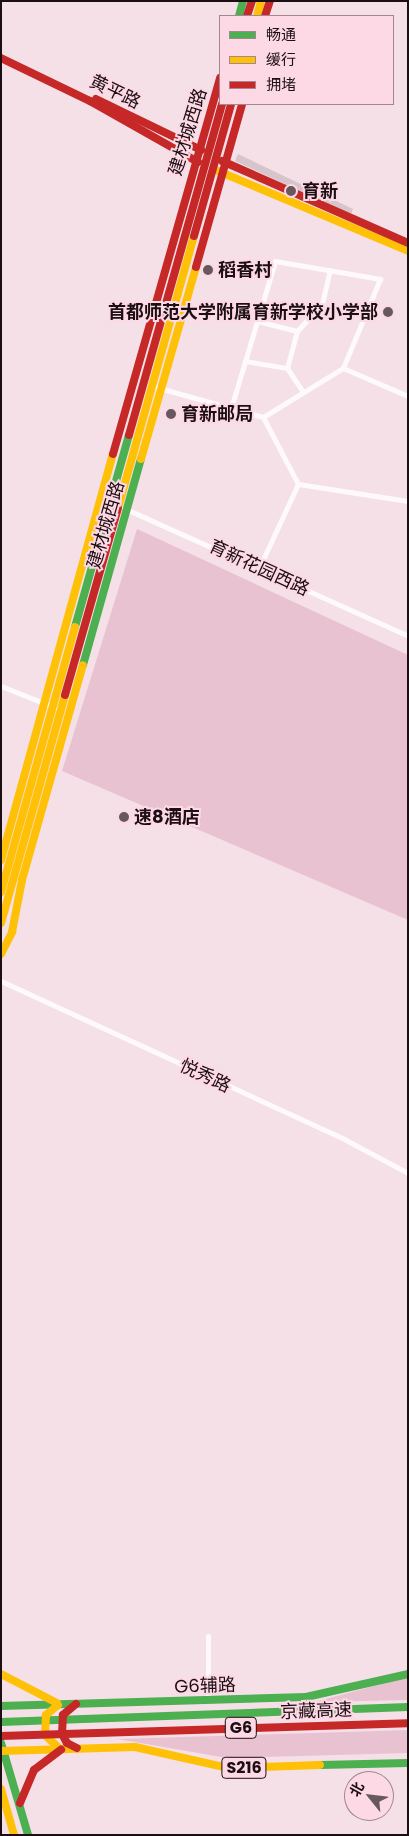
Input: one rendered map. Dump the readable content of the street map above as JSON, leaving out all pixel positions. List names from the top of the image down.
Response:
{
  "streets": {
    "main road": [
      "黄平路",
      "建材城西路",
      "G6辅路",
      "京藏高速",
      "G6",
      "S216"
    ],
    "street": ["育新花园西路", "悦秀路"]
  },
  "crossings": [
    ["黄平路", "建材城西路"],
    ["建材城西路", "育新花园西路"]
  ],
  "places": [
    "育新",
    "稻香村",
    "首都师范大学附属育新学校小学部",
    "育新邮局",
    "速8酒店"
  ],
  "legend": ["畅通", "缓行", "拥堵"],
  "north": "top left"
}
